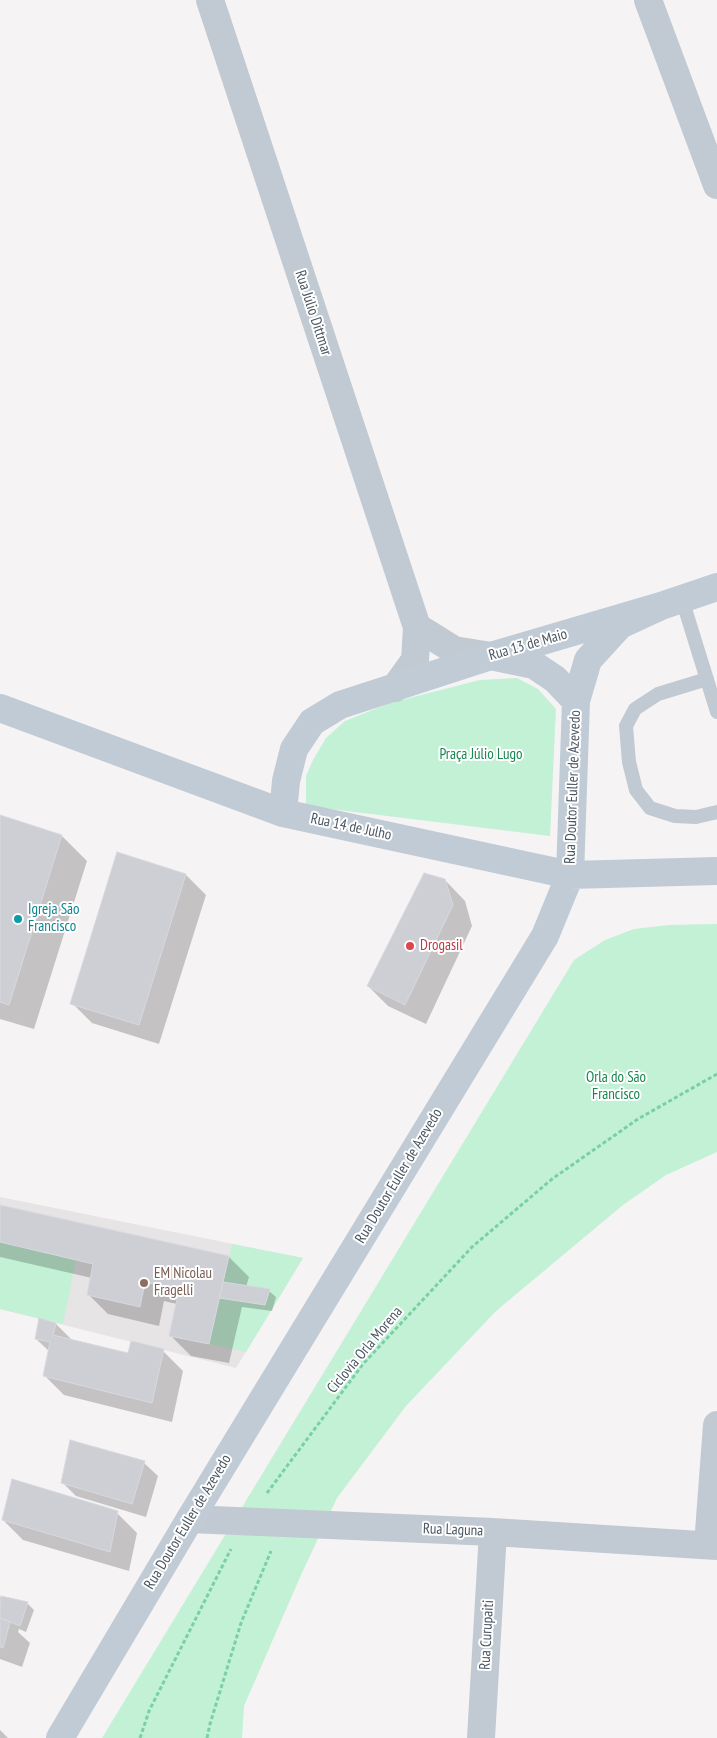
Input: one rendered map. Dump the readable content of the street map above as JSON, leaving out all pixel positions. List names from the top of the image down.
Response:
{
  "streets": {
    "street": [
      "Rua Júlio Dittmar",
      "Rua 13 de Maio",
      "Rua Doutor Euller de Azevedo",
      "Rua 14 de Julho",
      "Rua Laguna",
      "Rua Curupaiti"
    ],
    "path": ["Ciclovia Orla Morena"]
  },
  "crossings": [
    ["Rua Júlio Dittmar", "Rua 13 de Maio"],
    ["Rua 13 de Maio", "Rua Doutor Euller de Azevedo"],
    ["Rua 13 de Maio", "Rua 14 de Julho"],
    ["Rua Doutor Euller de Azevedo", "Rua 14 de Julho"],
    ["Rua Doutor Euller de Azevedo", "Rua Laguna"],
    ["Ciclovia Orla Morena", "Rua Laguna"],
    ["Rua Laguna", "Rua Curupaiti"]
  ],
  "parks": ["Praça Júlio Lugo", "Orla do São Francisco"],
  "places": ["Igreja São Francisco", "Drogasil", "EM Nicolau Fragelli"]
}
